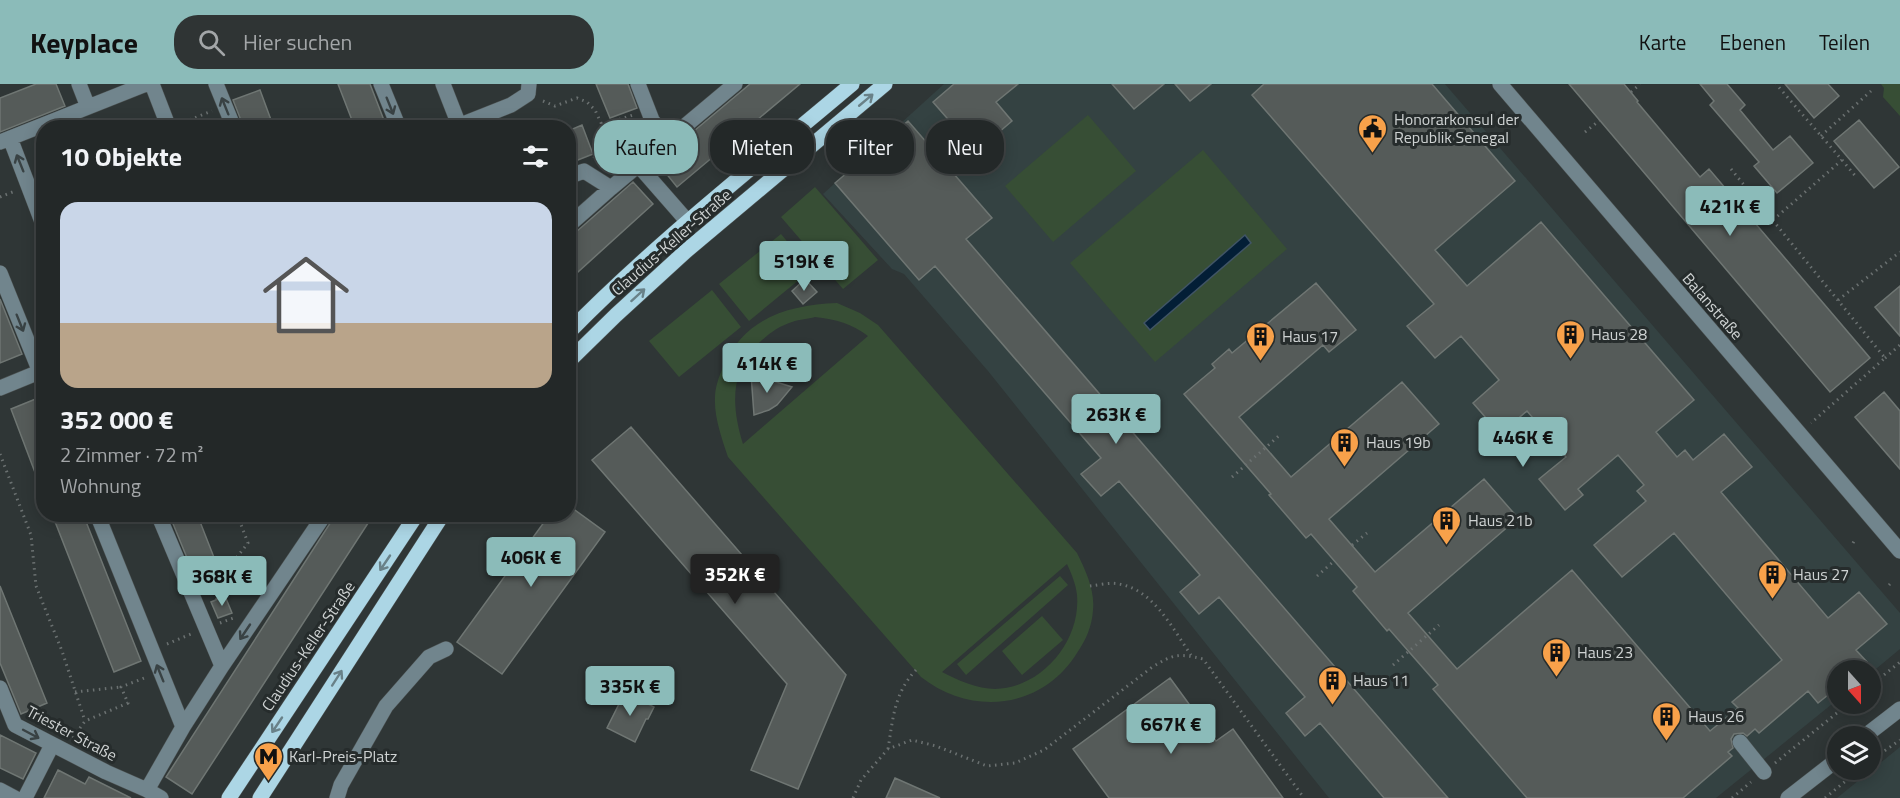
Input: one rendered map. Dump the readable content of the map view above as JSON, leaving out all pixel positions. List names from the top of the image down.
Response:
{
  "streets": {
    "main road": ["Claudius-Keller-Straße"],
    "street": ["Balanstraße", "Triester Straße"]
  },
  "one_way": ["Triester Straße"],
  "places": {
    "public building": ["Honorarkonsul der Republik Senegal"],
    "building": [
      "Haus 28",
      "Haus 17",
      "Haus 19b",
      "Haus 21b",
      "Haus 27",
      "Haus 23",
      "Haus 11",
      "Haus 26"
    ],
    "metro station": ["Karl-Preis-Platz"]
  },
  "north": "bottom",
  "page": {
    "header": "Keyplace",
    "search": "Hier suchen",
    "nav": ["Karte", "Ebenen", "Teilen"],
    "chip": [
      "Kaufen",
      "Mieten",
      "Filter",
      "Neu"
    ],
    "heading": "10 Objekte",
    "price": [
      "421K €",
      "519K €",
      "414K €",
      "263K €",
      "446K €",
      "406K €",
      "352K €",
      "368K €",
      "335K €",
      "667K €"
    ],
    "list": [
      {
        "name": "352 000 €",
        "note": "2 Zimmer · 72 m² · Wohnung"
      }
    ]
  }
}
